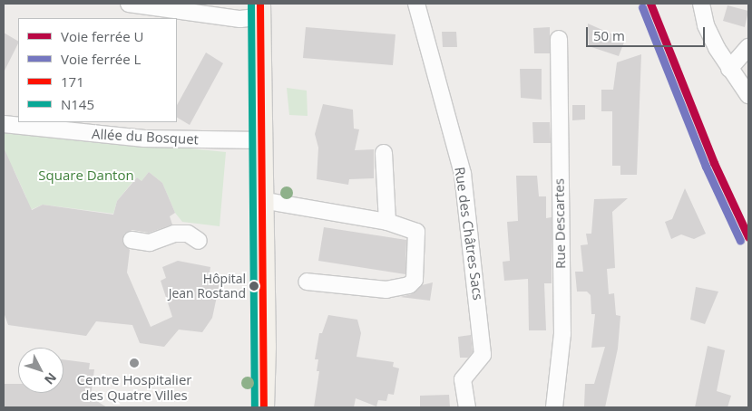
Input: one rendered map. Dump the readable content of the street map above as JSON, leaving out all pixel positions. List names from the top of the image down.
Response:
{
  "streets": {
    "street": ["Allée du Bosquet", "Rue Descartes", "Rue des Châtres Sacs"]
  },
  "parks": ["Square Danton"],
  "places": ["Hôpital Jean Rostand", "Centre Hospitalier des Quatre Villes"],
  "lines": [
    "rail line U",
    "transit line 171",
    "transit line N145",
    "rail line L"
  ],
  "legend": [
    "Voie ferrée U",
    "Voie ferrée L",
    "171",
    "N145"
  ],
  "scale_bar": "50 m",
  "north": "bottom right"
}
